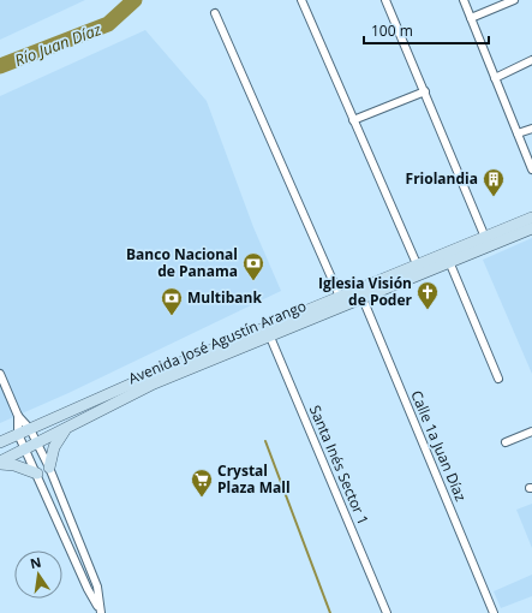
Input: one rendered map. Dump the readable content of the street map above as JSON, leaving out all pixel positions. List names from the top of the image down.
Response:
{
  "streets": {
    "main road": ["Avenida José Agustín Arango"],
    "street": ["Calle 1a Juan Díaz", "Santa Inés Sector 1"]
  },
  "crossings": [
    ["Avenida José Agustín Arango", "Calle 1a Juan Díaz"],
    ["Avenida José Agustín Arango", "Santa Inés Sector 1"]
  ],
  "water": ["Río Juan Díaz"],
  "places": {
    "building": ["Friolandia"],
    "bank": ["Banco Nacional de Panama", "Multibank"],
    "church": ["Iglesia Visión de Poder"],
    "supermarket": ["Crystal Plaza Mall"]
  },
  "scale_bar": "100 m",
  "north": "top"
}
